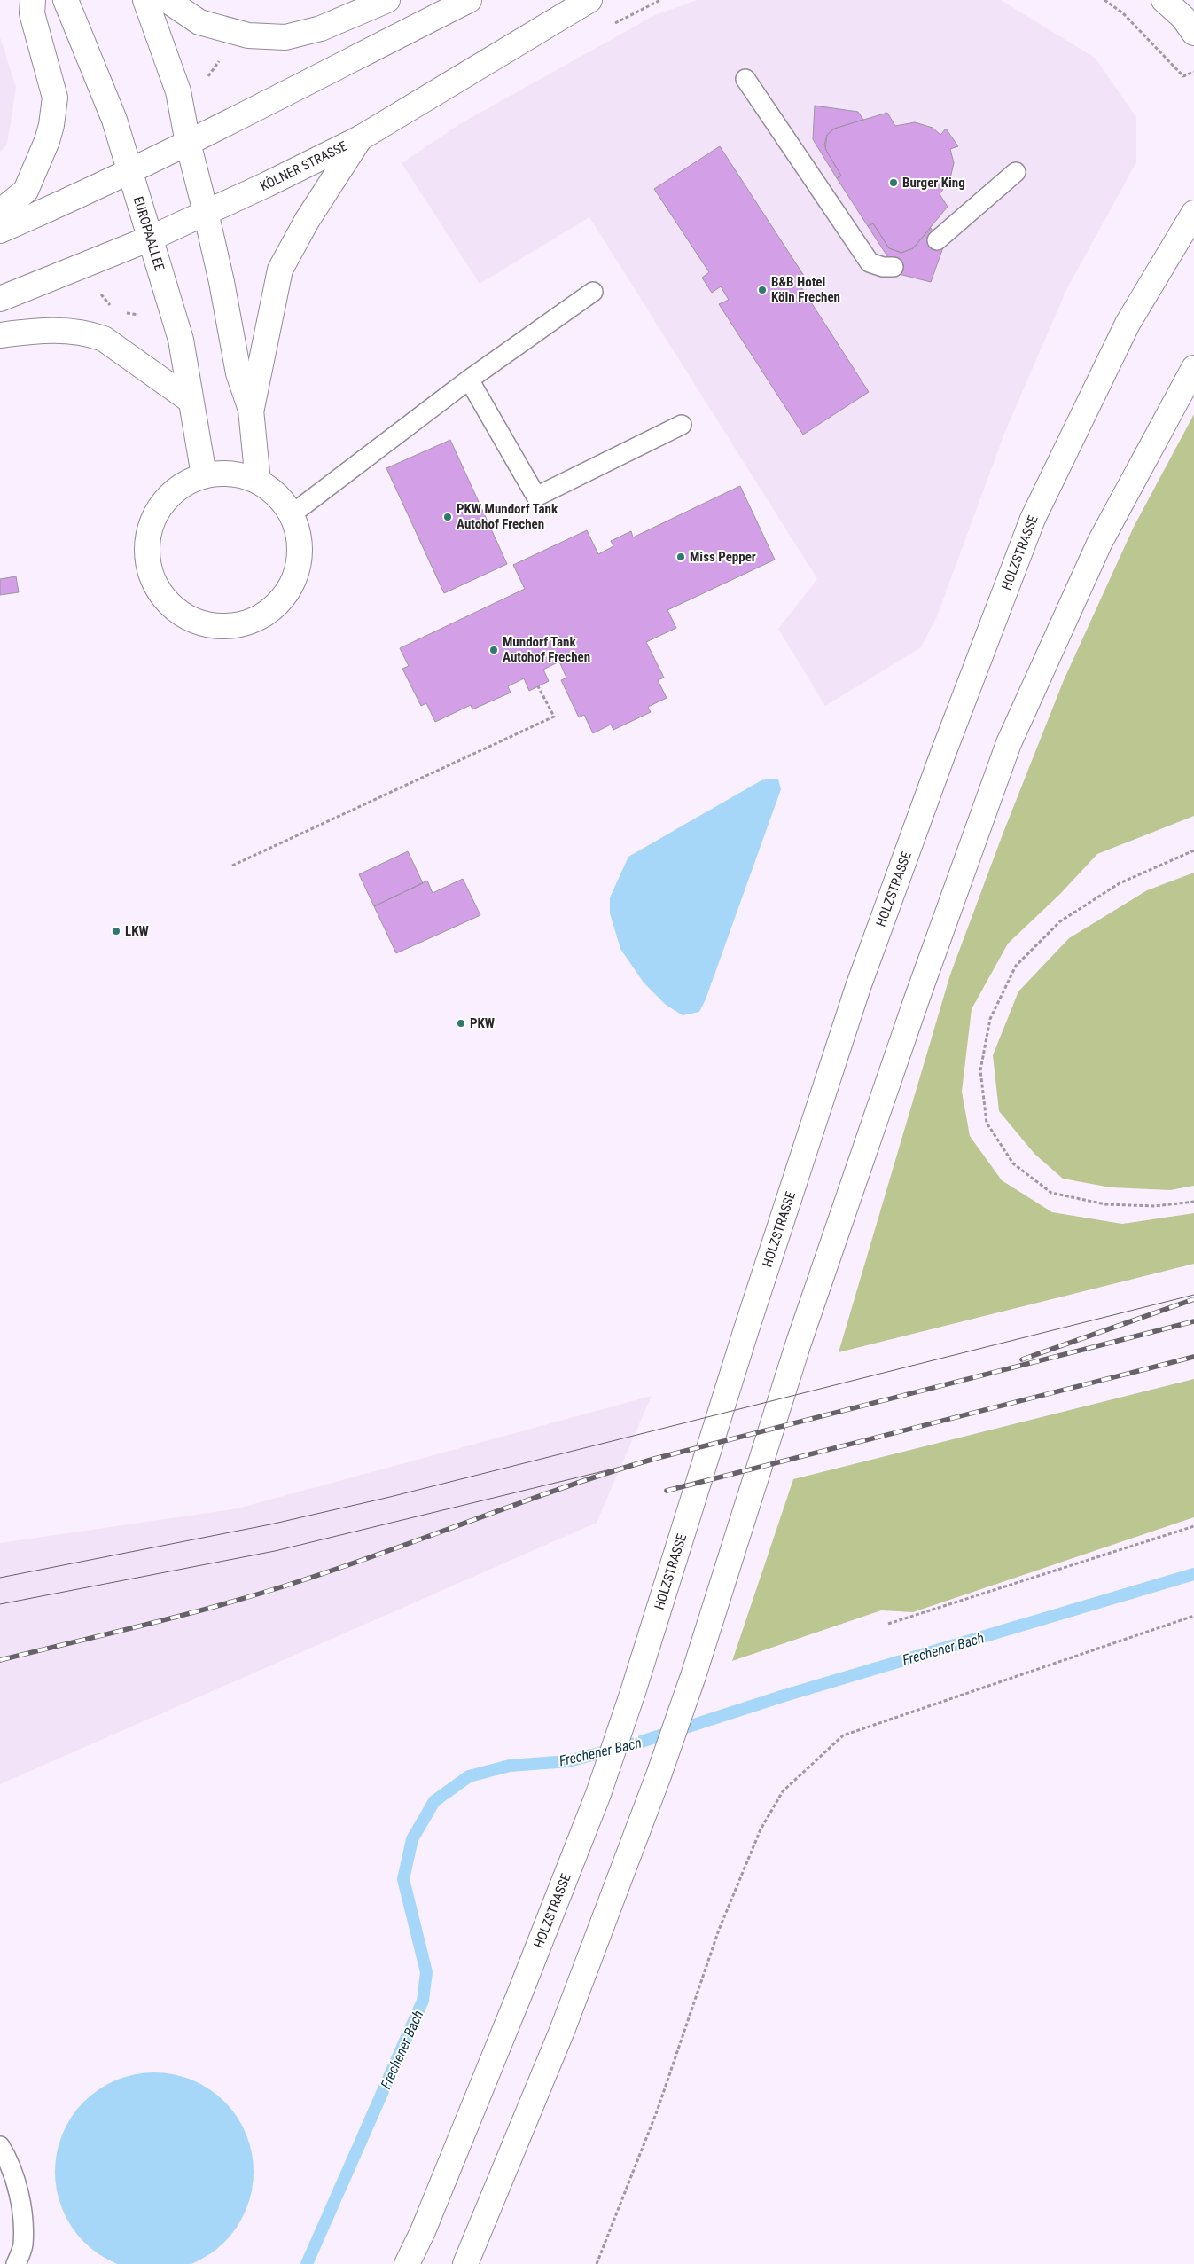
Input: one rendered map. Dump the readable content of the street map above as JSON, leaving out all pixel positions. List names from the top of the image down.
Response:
{
  "streets": {
    "main road": ["KÖLNER STRASSE", "EUROPAALLEE", "HOLZSTRASSE"]
  },
  "crossings": [
    ["KÖLNER STRASSE", "EUROPAALLEE"]
  ],
  "water": ["Frechener Bach"],
  "places": [
    "Burger King",
    "B&B Hotel Köln Frechen",
    "PKW Mundorf Tank Autohof Frechen",
    "Miss Pepper",
    "Mundorf Tank Autohof Frechen",
    "LKW",
    "PKW"
  ]
}
